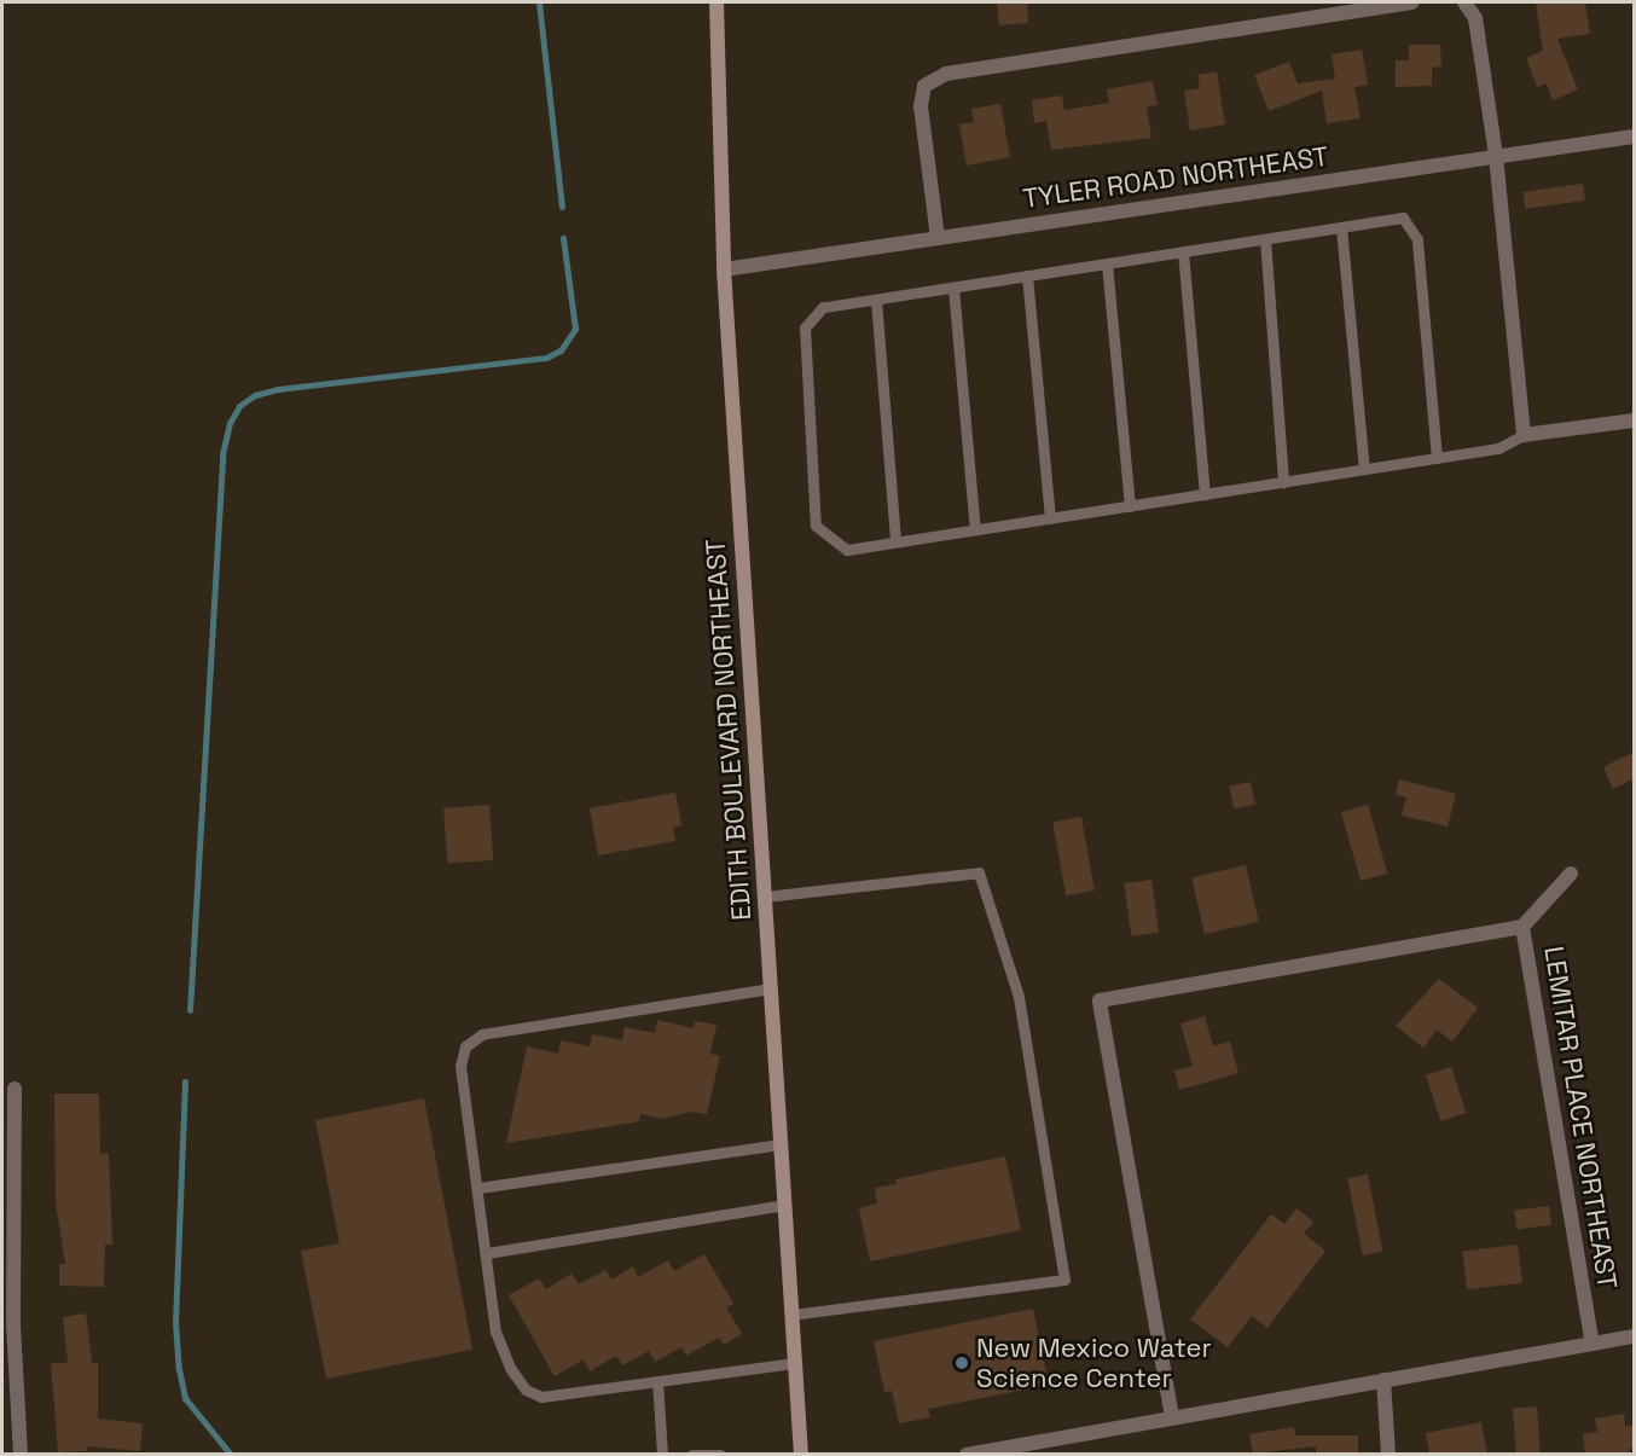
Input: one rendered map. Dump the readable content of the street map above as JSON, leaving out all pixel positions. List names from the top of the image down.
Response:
{
  "streets": {
    "street": ["TYLER ROAD NORTHEAST", "EDITH BOULEVARD NORTHEAST", "LEMITAR PLACE NORTHEAST"]
  },
  "crossings": [
    ["TYLER ROAD NORTHEAST", "EDITH BOULEVARD NORTHEAST"]
  ],
  "places": ["New Mexico Water Science Center"]
}
